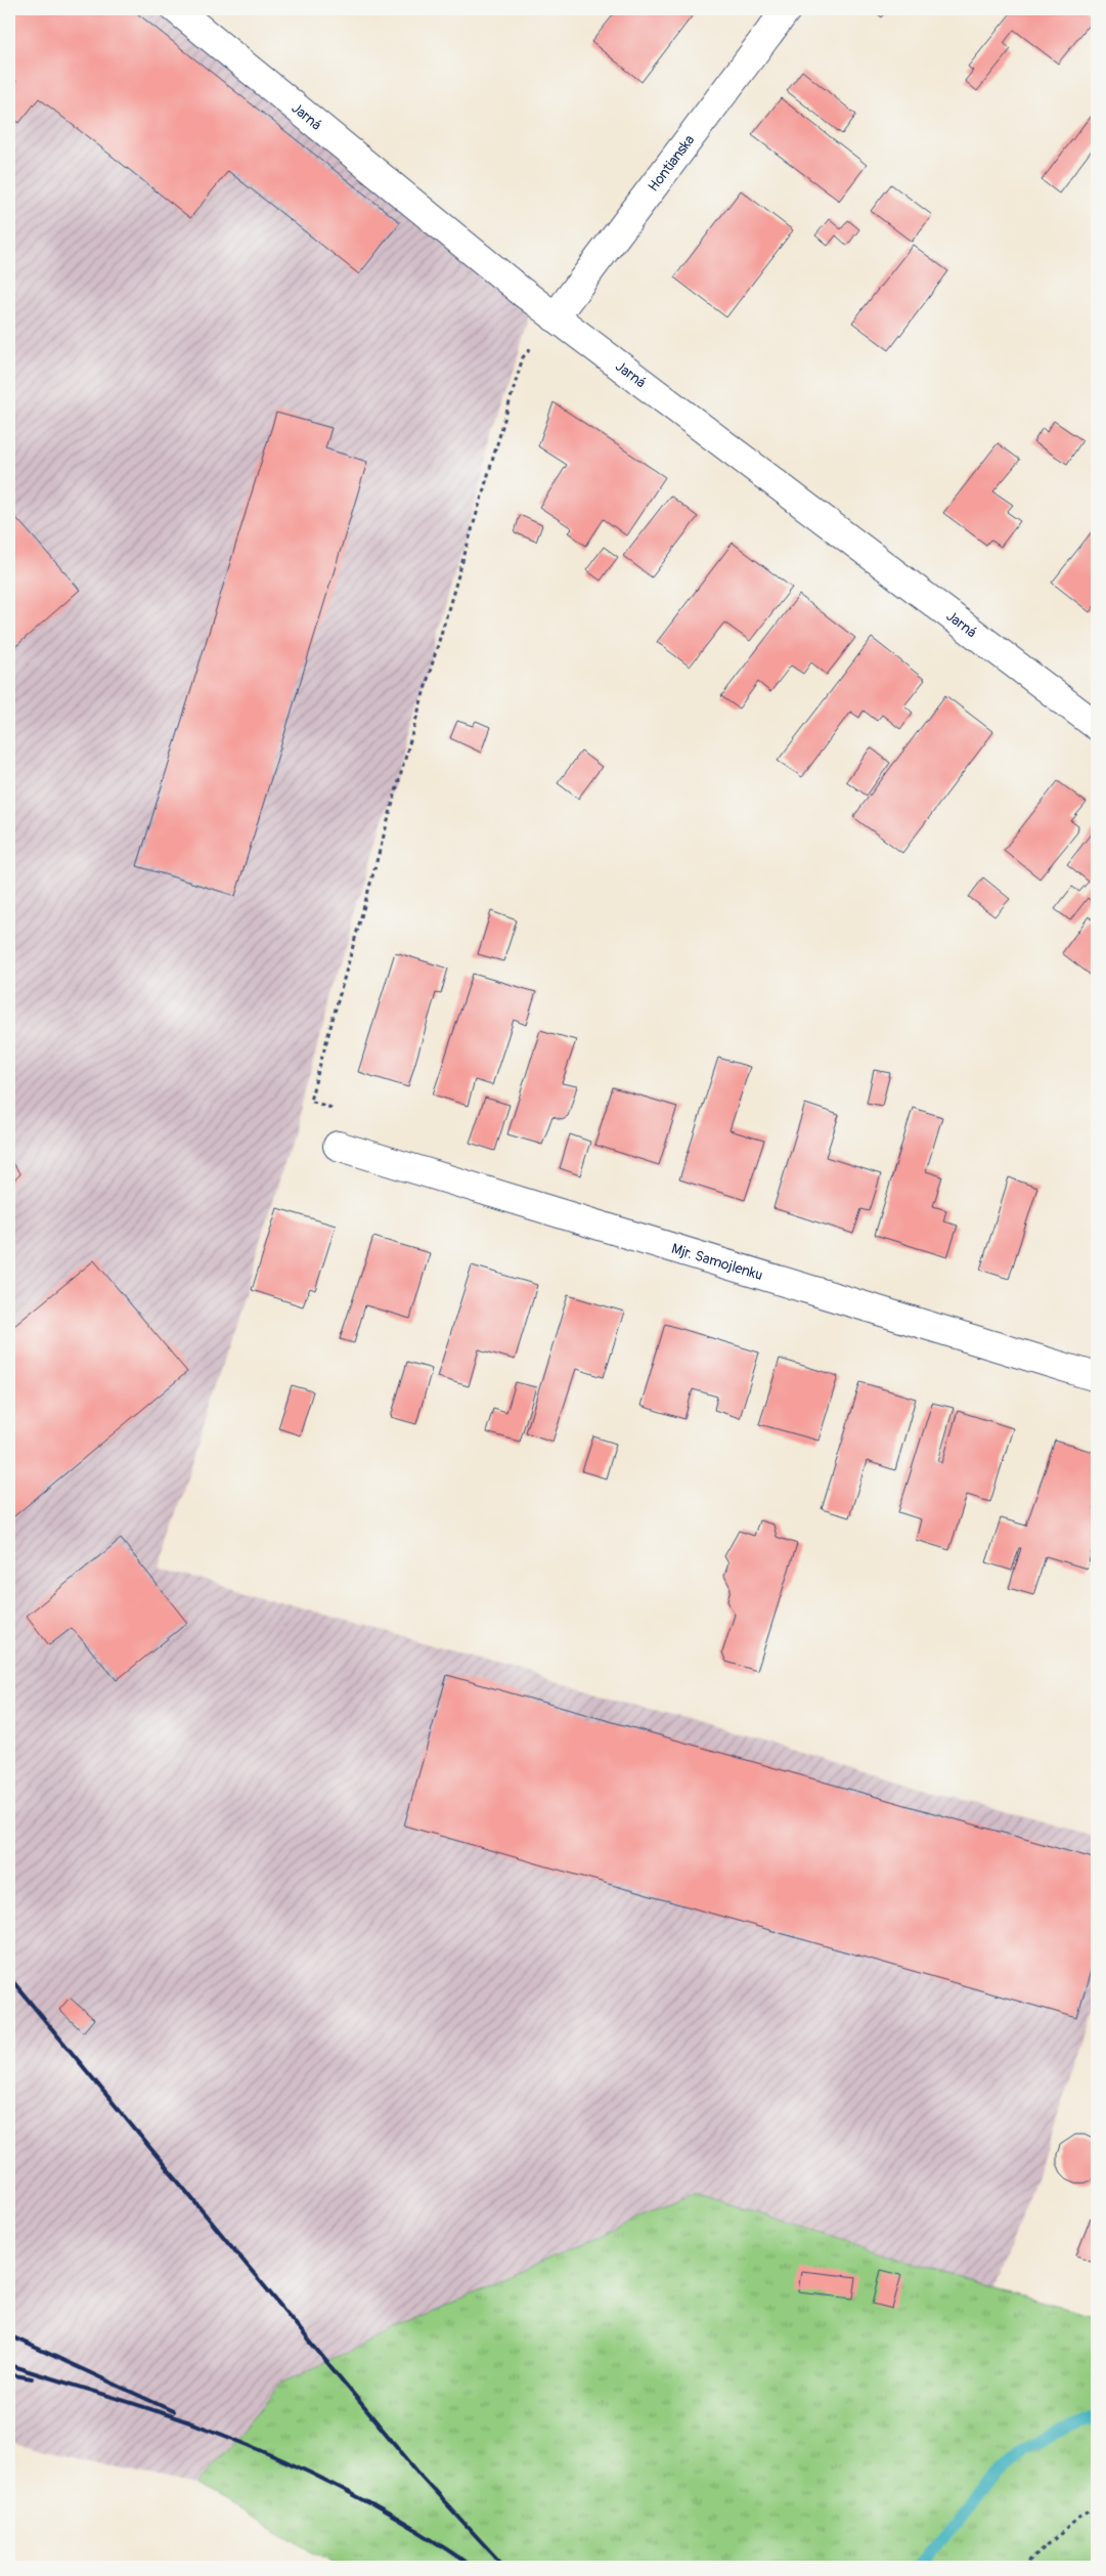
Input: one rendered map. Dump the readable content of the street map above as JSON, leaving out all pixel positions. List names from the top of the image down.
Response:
{
  "streets": {
    "street": ["Jarná", "Hontianska", "Mjr. Samojlenku"]
  },
  "crossings": [
    ["Jarná", "Hontianska"]
  ]
}
